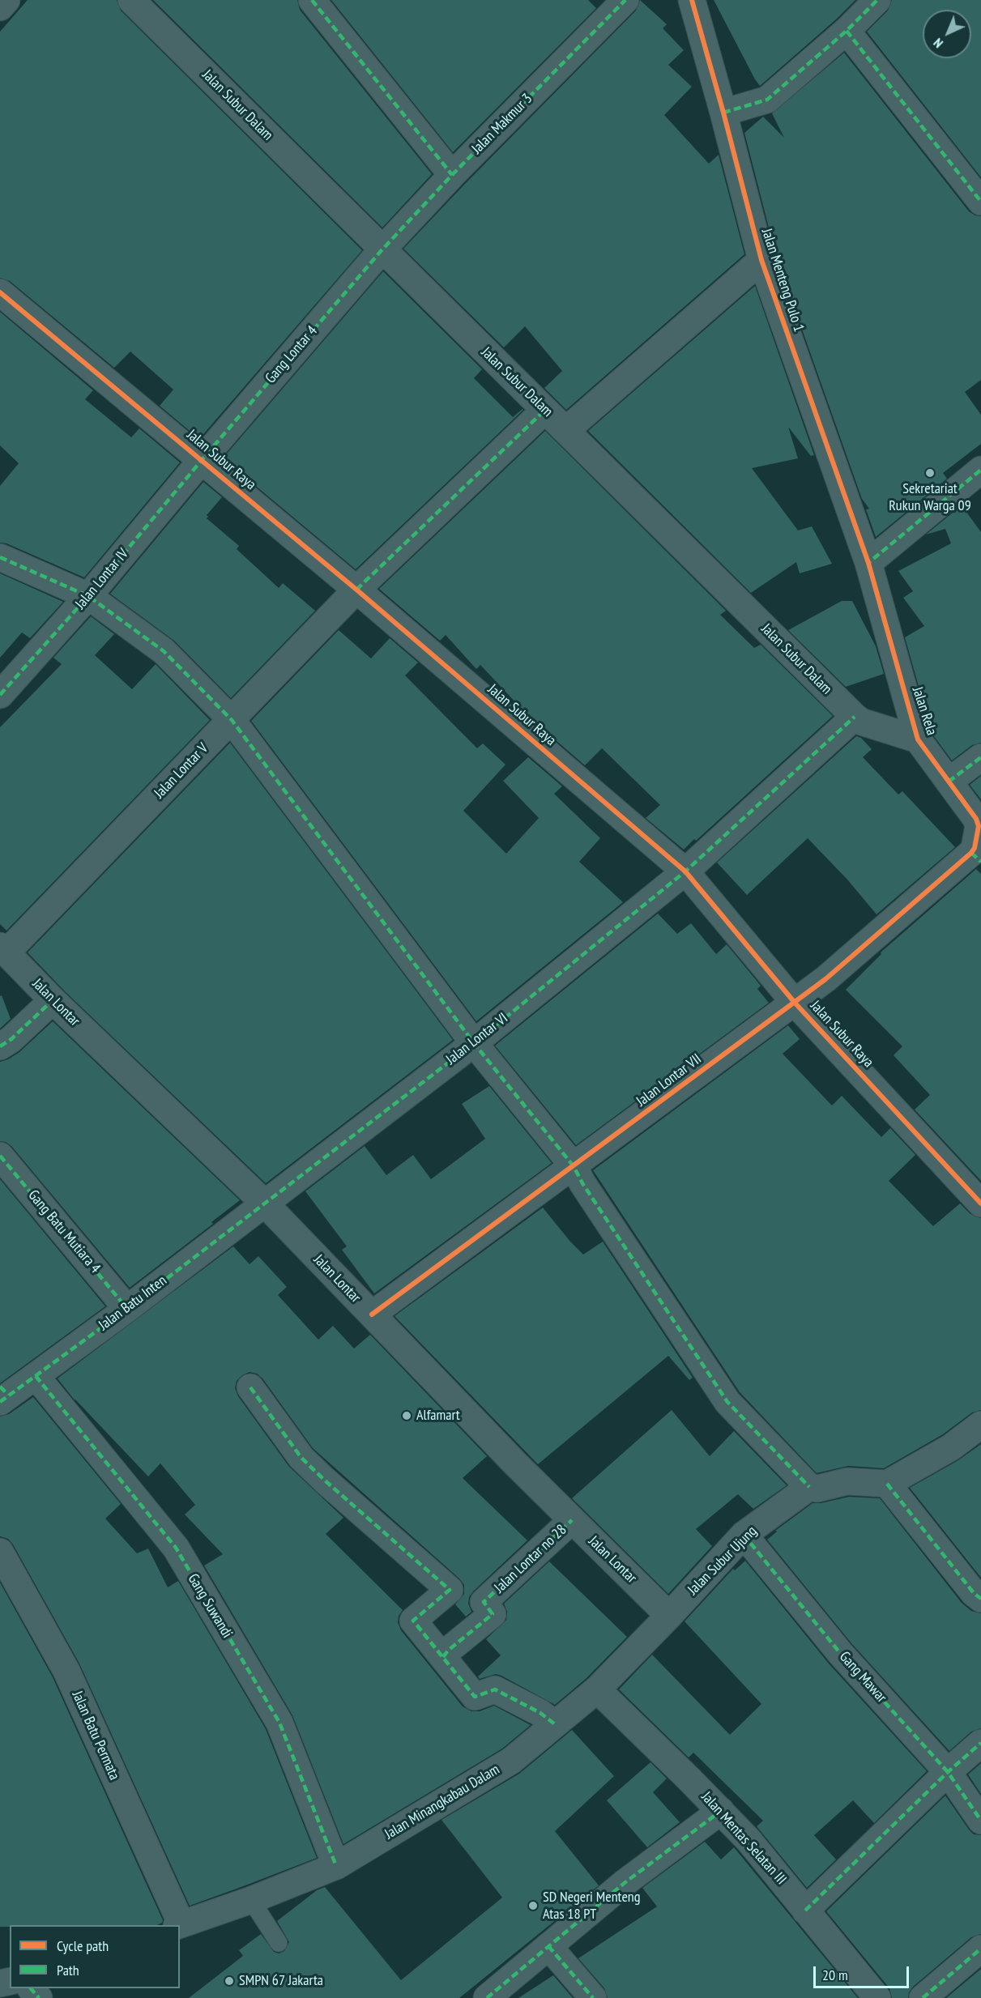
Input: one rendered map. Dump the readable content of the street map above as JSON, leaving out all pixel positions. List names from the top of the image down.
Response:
{
  "streets": {
    "street": [
      "Jalan Subur Dalam",
      "Jalan Makmur 3",
      "Jalan Menteng Pulo 1",
      "Gang Lontar 4",
      "Jalan Subur Raya",
      "Jalan Lontar IV",
      "Jalan Rela",
      "Jalan Lontar V",
      "Jalan Lontar",
      "Jalan Lontar VI",
      "Jalan Lontar VII",
      "Gang Batu Mutiara 4",
      "Jalan Batu Inten",
      "Jalan Lontar no 28",
      "Jalan Subur Ujung",
      "Gang Suwandi",
      "Gang Mawar",
      "Jalan Batu Permata",
      "Jalan Minangkabau Dalam",
      "Jalan Mentas Selatan III"
    ]
  },
  "crossings": [
    ["Jalan Subur Dalam", "Jalan Makmur 3"],
    ["Jalan Subur Dalam", "Jalan Menteng Pulo 1"],
    ["Jalan Subur Dalam", "Gang Lontar 4"],
    ["Jalan Subur Dalam", "Jalan Rela"],
    ["Jalan Subur Dalam", "Jalan Lontar V"],
    ["Jalan Subur Dalam", "Jalan Lontar VI"],
    ["Jalan Makmur 3", "Gang Lontar 4"],
    ["Jalan Menteng Pulo 1", "Jalan Rela"],
    ["Gang Lontar 4", "Jalan Subur Raya"],
    ["Gang Lontar 4", "Jalan Lontar IV"],
    ["Jalan Subur Raya", "Jalan Lontar IV"],
    ["Jalan Subur Raya", "Jalan Lontar V"],
    ["Jalan Subur Raya", "Jalan Lontar VI"],
    ["Jalan Subur Raya", "Jalan Lontar VII"],
    ["Jalan Rela", "Jalan Lontar VII"],
    ["Jalan Lontar V", "Jalan Lontar"],
    ["Jalan Lontar", "Jalan Lontar VI"],
    ["Jalan Lontar", "Jalan Lontar VII"],
    ["Jalan Lontar", "Jalan Batu Inten"],
    ["Jalan Lontar", "Jalan Lontar no 28"],
    ["Jalan Lontar", "Jalan Subur Ujung"],
    ["Jalan Lontar", "Jalan Minangkabau Dalam"],
    ["Jalan Lontar VI", "Jalan Batu Inten"],
    ["Gang Batu Mutiara 4", "Jalan Batu Inten"],
    ["Jalan Batu Inten", "Gang Suwandi"],
    ["Jalan Subur Ujung", "Gang Mawar"],
    ["Jalan Subur Ujung", "Jalan Minangkabau Dalam"],
    ["Gang Suwandi", "Jalan Minangkabau Dalam"],
    ["Jalan Batu Permata", "Jalan Minangkabau Dalam"],
    ["Jalan Minangkabau Dalam", "Jalan Mentas Selatan III"]
  ],
  "places": [
    "Sekretariat Rukun Warga 09",
    "Alfamart",
    "SD Negeri Menteng Atas 18 PT",
    "SMPN 67 Jakarta"
  ],
  "legend": ["Cycle path", "Path"],
  "scale_bar": "20 m",
  "north": "bottom left"
}
